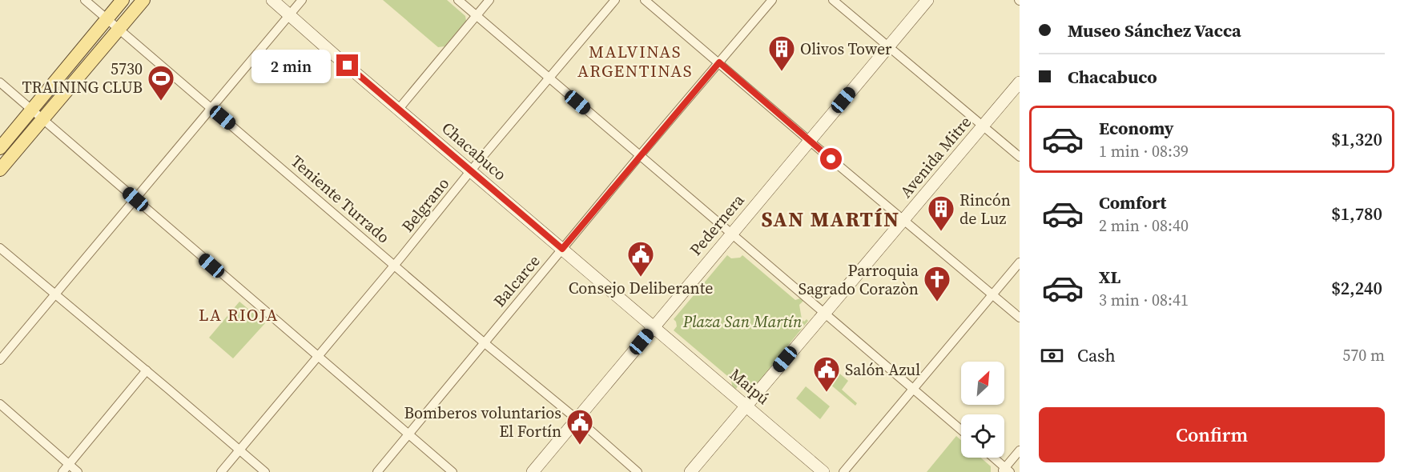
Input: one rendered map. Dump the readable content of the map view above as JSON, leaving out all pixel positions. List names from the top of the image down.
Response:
{
  "streets": {
    "street": [
      "Chacabuco",
      "Avenida Mitre",
      "Teniente Turrado",
      "Belgrano",
      "Pedernera",
      "Balcarce",
      "Maipú"
    ]
  },
  "crossings": [
    ["Chacabuco", "Belgrano"],
    ["Chacabuco", "Pedernera"],
    ["Chacabuco", "Balcarce"],
    ["Chacabuco", "Maipú"],
    ["Avenida Mitre", "Maipú"],
    ["Teniente Turrado", "Belgrano"],
    ["Teniente Turrado", "Pedernera"],
    ["Teniente Turrado", "Balcarce"],
    ["Pedernera", "Maipú"]
  ],
  "districts": ["MALVINAS ARGENTINAS", "SAN MARTÍN", "LA RIOJA"],
  "parks": ["Plaza San Martín"],
  "places": {
    "building": ["Olivos Tower", "Rincón de Luz"],
    "sports": ["5730 TRAINING CLUB"],
    "public building": ["Consejo Deliberante", "Salón Azul", "Bomberos voluntarios El Fortín"],
    "church": ["Parroquia Sagrado Corazòn"]
  },
  "north": "top right",
  "page": {
    "banner": ["Museo Sánchez Vacca", "Chacabuco"],
    "bubble": "2 min",
    "list": [
      {
        "name": "Economy",
        "note": "1 min · 08:39",
        "value": "$1,320"
      },
      {
        "name": "Comfort",
        "note": "2 min · 08:40",
        "value": "$1,780"
      },
      {
        "name": "XL",
        "note": "3 min · 08:41",
        "value": "$2,240"
      }
    ],
    "pay": ["Cash", "570 m"],
    "buttons": "Confirm"
  }
}
